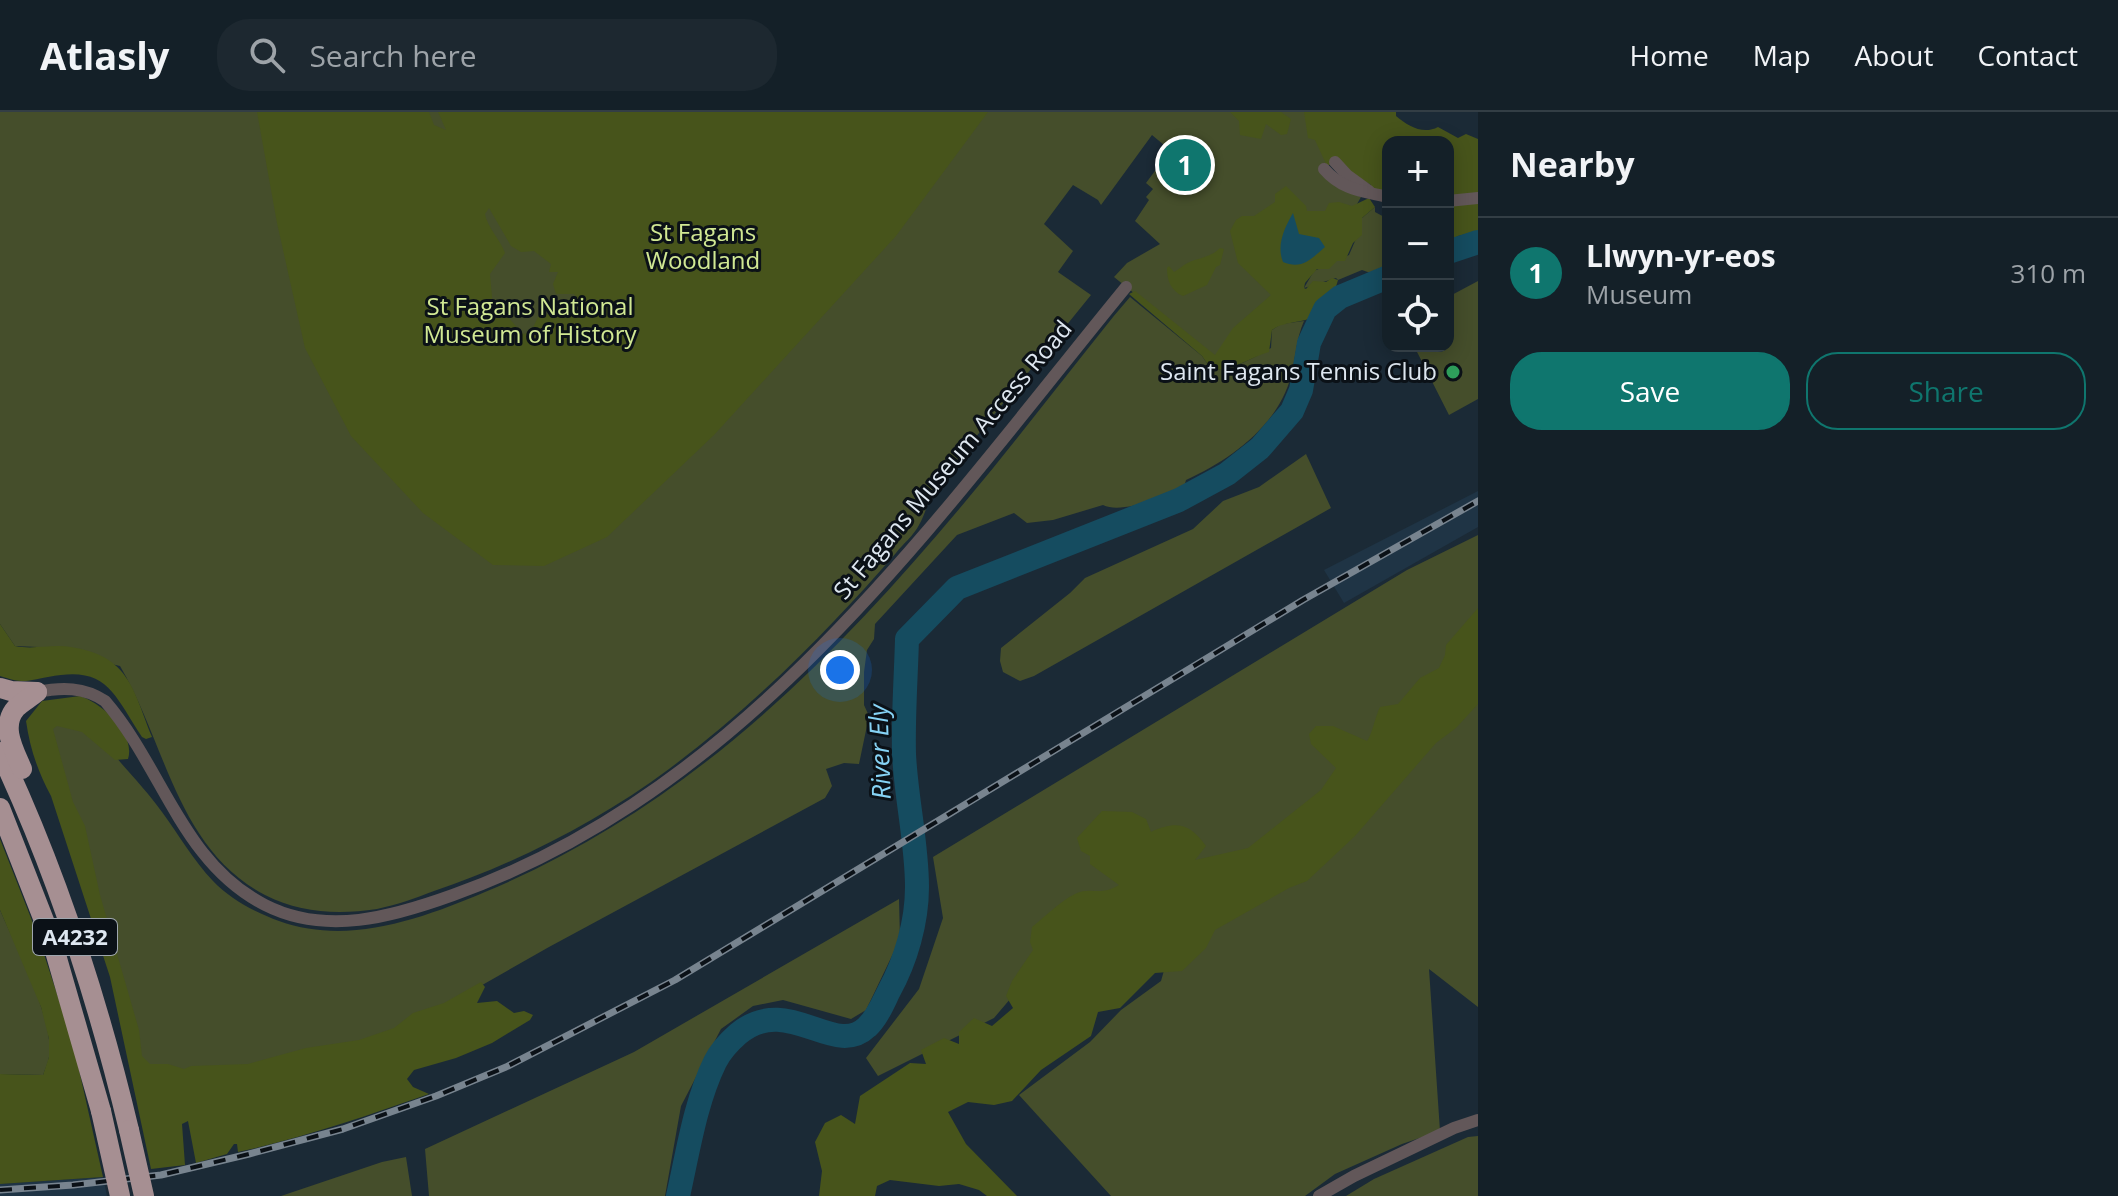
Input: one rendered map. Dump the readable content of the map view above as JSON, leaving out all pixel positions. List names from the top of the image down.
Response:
{
  "streets": {
    "highway": ["A4232"],
    "street": ["St Fagans Museum Access Road"]
  },
  "water": ["River Ely"],
  "parks": ["St Fagans Woodland", "St Fagans National Museum of History"],
  "places": ["Saint Fagans Tennis Club"],
  "page": {
    "header": "Atlasly",
    "search": "Search here",
    "nav": [
      "Home",
      "Map",
      "About",
      "Contact"
    ],
    "heading": "Nearby",
    "pins": "1",
    "map_buttons": ["+", "−"],
    "list": [
      {
        "mark": "1",
        "name": "Llwyn-yr-eos",
        "note": "Museum",
        "value": "310 m"
      }
    ],
    "buttons": ["Save", "Share"]
  }
}
